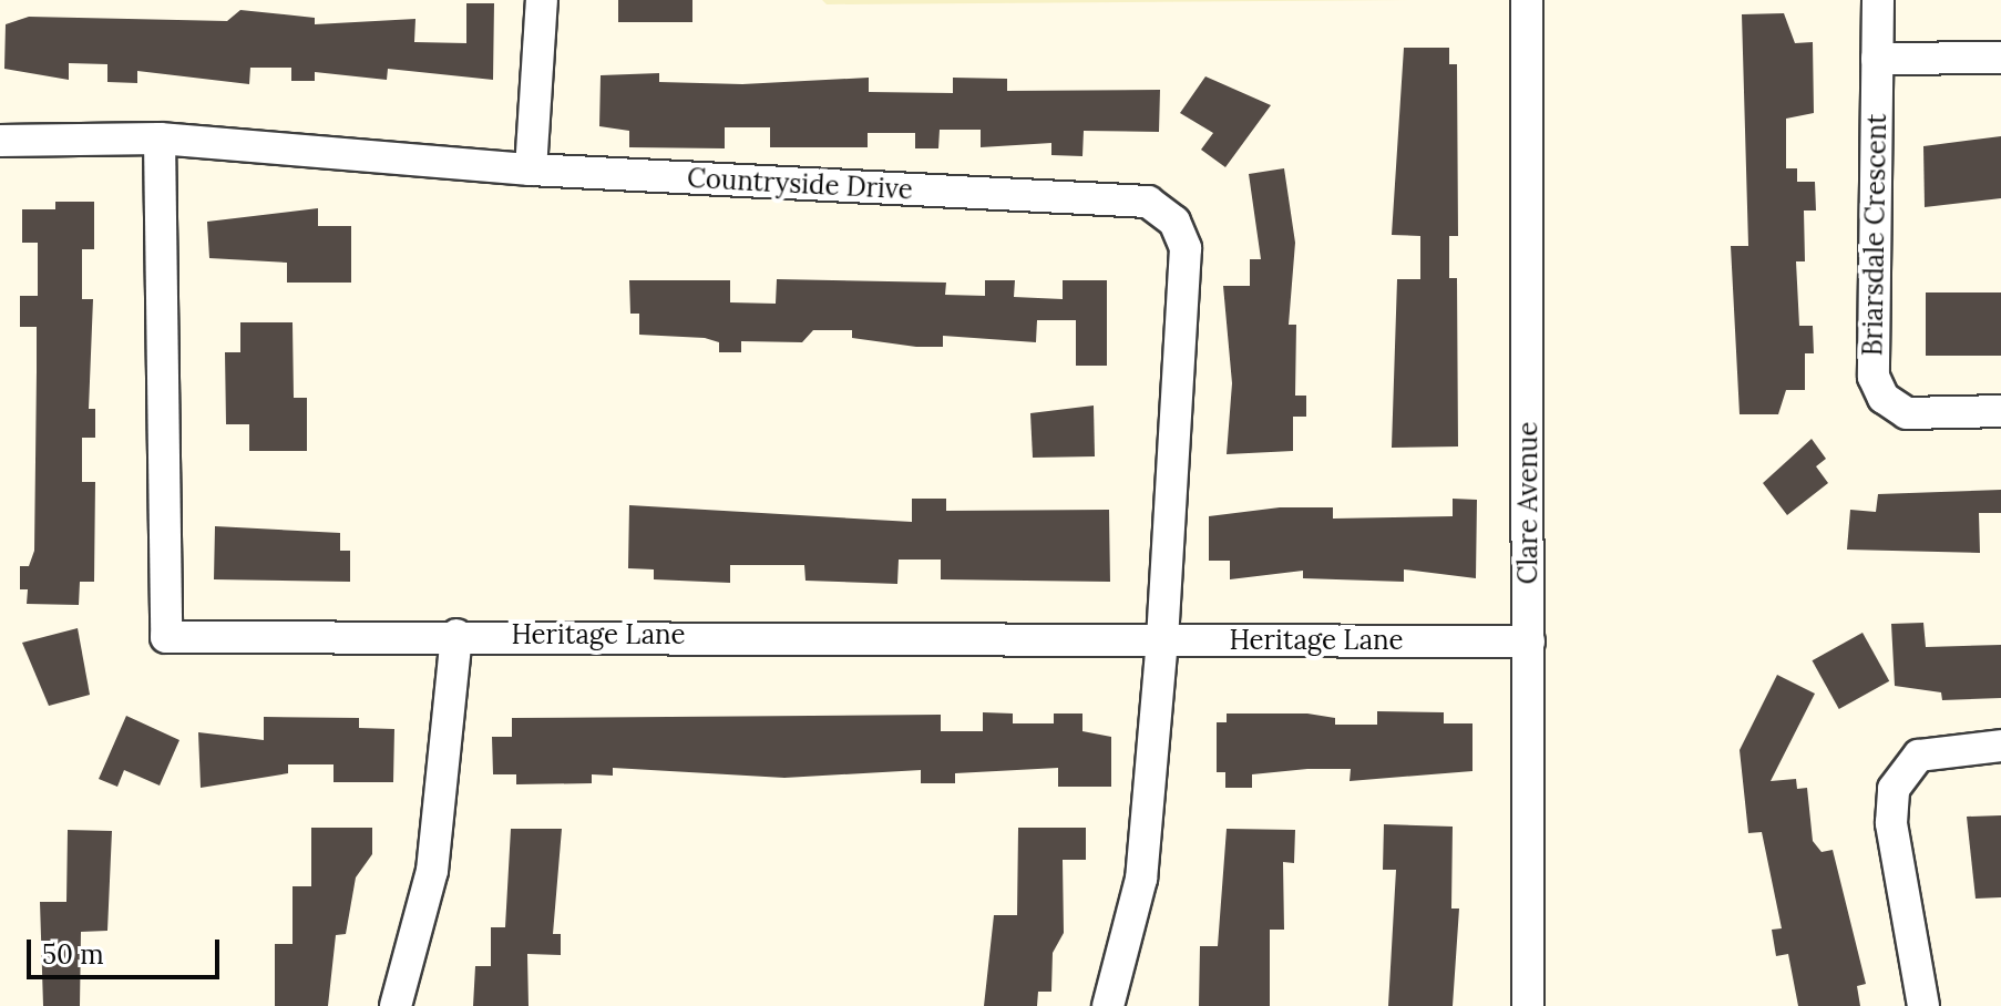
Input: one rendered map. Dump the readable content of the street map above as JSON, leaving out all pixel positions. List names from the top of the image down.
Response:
{
  "streets": {
    "street": [
      "Countryside Drive",
      "Briarsdale Crescent",
      "Clare Avenue",
      "Heritage Lane"
    ]
  },
  "crossings": [
    ["Countryside Drive", "Heritage Lane"],
    ["Clare Avenue", "Heritage Lane"]
  ],
  "scale_bar": "50 m"
}
